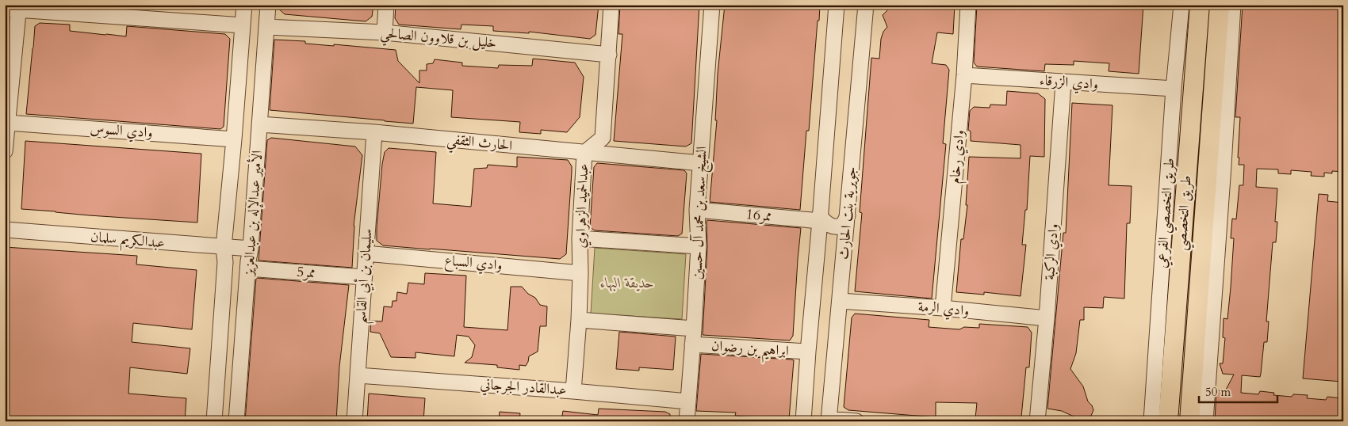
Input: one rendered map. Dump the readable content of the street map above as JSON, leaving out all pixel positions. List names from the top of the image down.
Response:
{
  "streets": {
    "main road": ["طريق التخصصي"],
    "street": [
      "خليل بن قلاوون الصالحي",
      "وادي الزرقاء",
      "وادي السوس",
      "الحارث الثقفي",
      "وادي رخام",
      "عبدالحميد الزهراوي",
      "الأمير عبدالإله بن عبدالعزيز",
      "الشيخ سعد بن محمد آل حسين",
      "جويرية بنت الحارث",
      "طريق التخصصي الفرعي",
      "ممر16",
      "عبدالكريم سلمان",
      "وادي الركبة",
      "وادي السباع",
      "ممر5",
      "سليمان بن أبي القاسم",
      "وادي الرمة",
      "ابراهيم بن رضوان",
      "عبدالقادر الجرجاني"
    ]
  },
  "crossings": [
    ["خليل بن قلاوون الصالحي", "عبدالحميد الزهراوي"],
    ["خليل بن قلاوون الصالحي", "الأمير عبدالإله بن عبدالعزيز"],
    ["وادي الزرقاء", "وادي رخام"],
    ["وادي الزرقاء", "طريق التخصصي الفرعي"],
    ["وادي الزرقاء", "وادي الركبة"],
    ["وادي السوس", "الأمير عبدالإله بن عبدالعزيز"],
    ["الحارث الثقفي", "عبدالحميد الزهراوي"],
    ["الحارث الثقفي", "الأمير عبدالإله بن عبدالعزيز"],
    ["الحارث الثقفي", "الشيخ سعد بن محمد آل حسين"],
    ["الحارث الثقفي", "سليمان بن أبي القاسم"],
    ["وادي رخام", "وادي الرمة"],
    ["عبدالحميد الزهراوي", "وادي السباع"],
    ["عبدالحميد الزهراوي", "عبدالقادر الجرجاني"],
    ["الأمير عبدالإله بن عبدالعزيز", "عبدالكريم سلمان"],
    ["الأمير عبدالإله بن عبدالعزيز", "ممر5"],
    ["الشيخ سعد بن محمد آل حسين", "ممر16"],
    ["الشيخ سعد بن محمد آل حسين", "ابراهيم بن رضوان"],
    ["الشيخ سعد بن محمد آل حسين", "عبدالقادر الجرجاني"],
    ["جويرية بنت الحارث", "ممر16"],
    ["جويرية بنت الحارث", "وادي الرمة"],
    ["جويرية بنت الحارث", "ابراهيم بن رضوان"],
    ["وادي الركبة", "وادي الرمة"],
    ["وادي السباع", "سليمان بن أبي القاسم"],
    ["ممر5", "سليمان بن أبي القاسم"],
    ["سليمان بن أبي القاسم", "عبدالقادر الجرجاني"]
  ],
  "parks": ["حديقة البهاء"],
  "scale_bar": "50 m"
}
